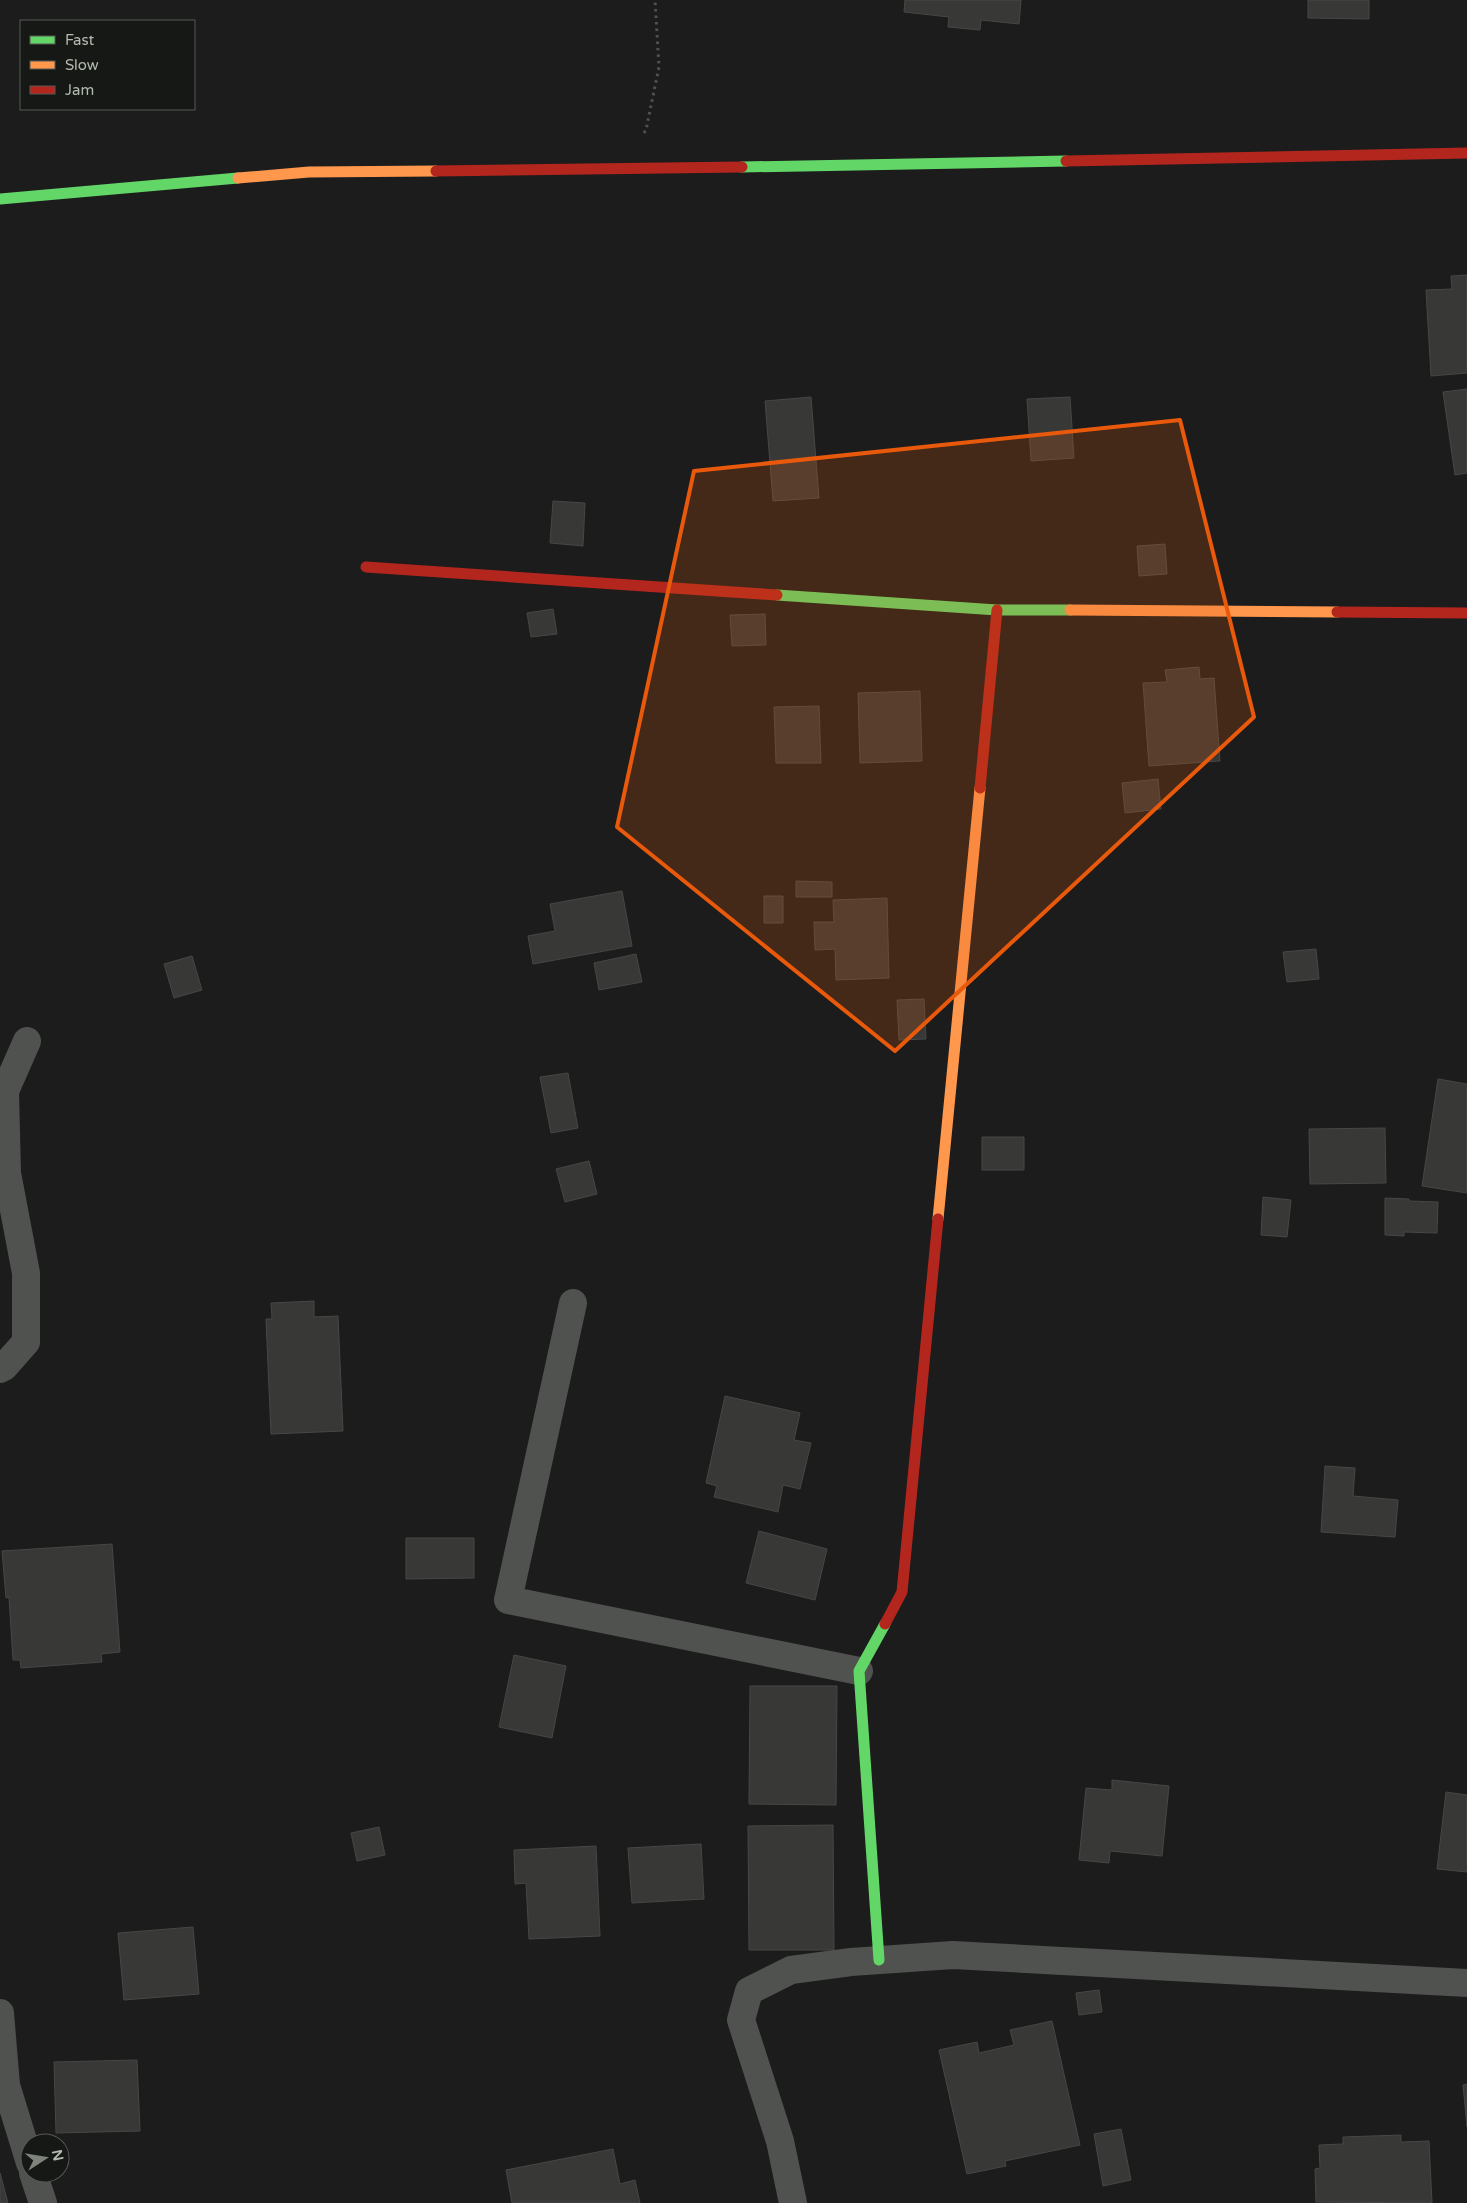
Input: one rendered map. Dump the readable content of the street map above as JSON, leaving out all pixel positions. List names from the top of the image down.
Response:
{
  "legend": ["Fast", "Slow", "Jam"],
  "north": "right"
}
